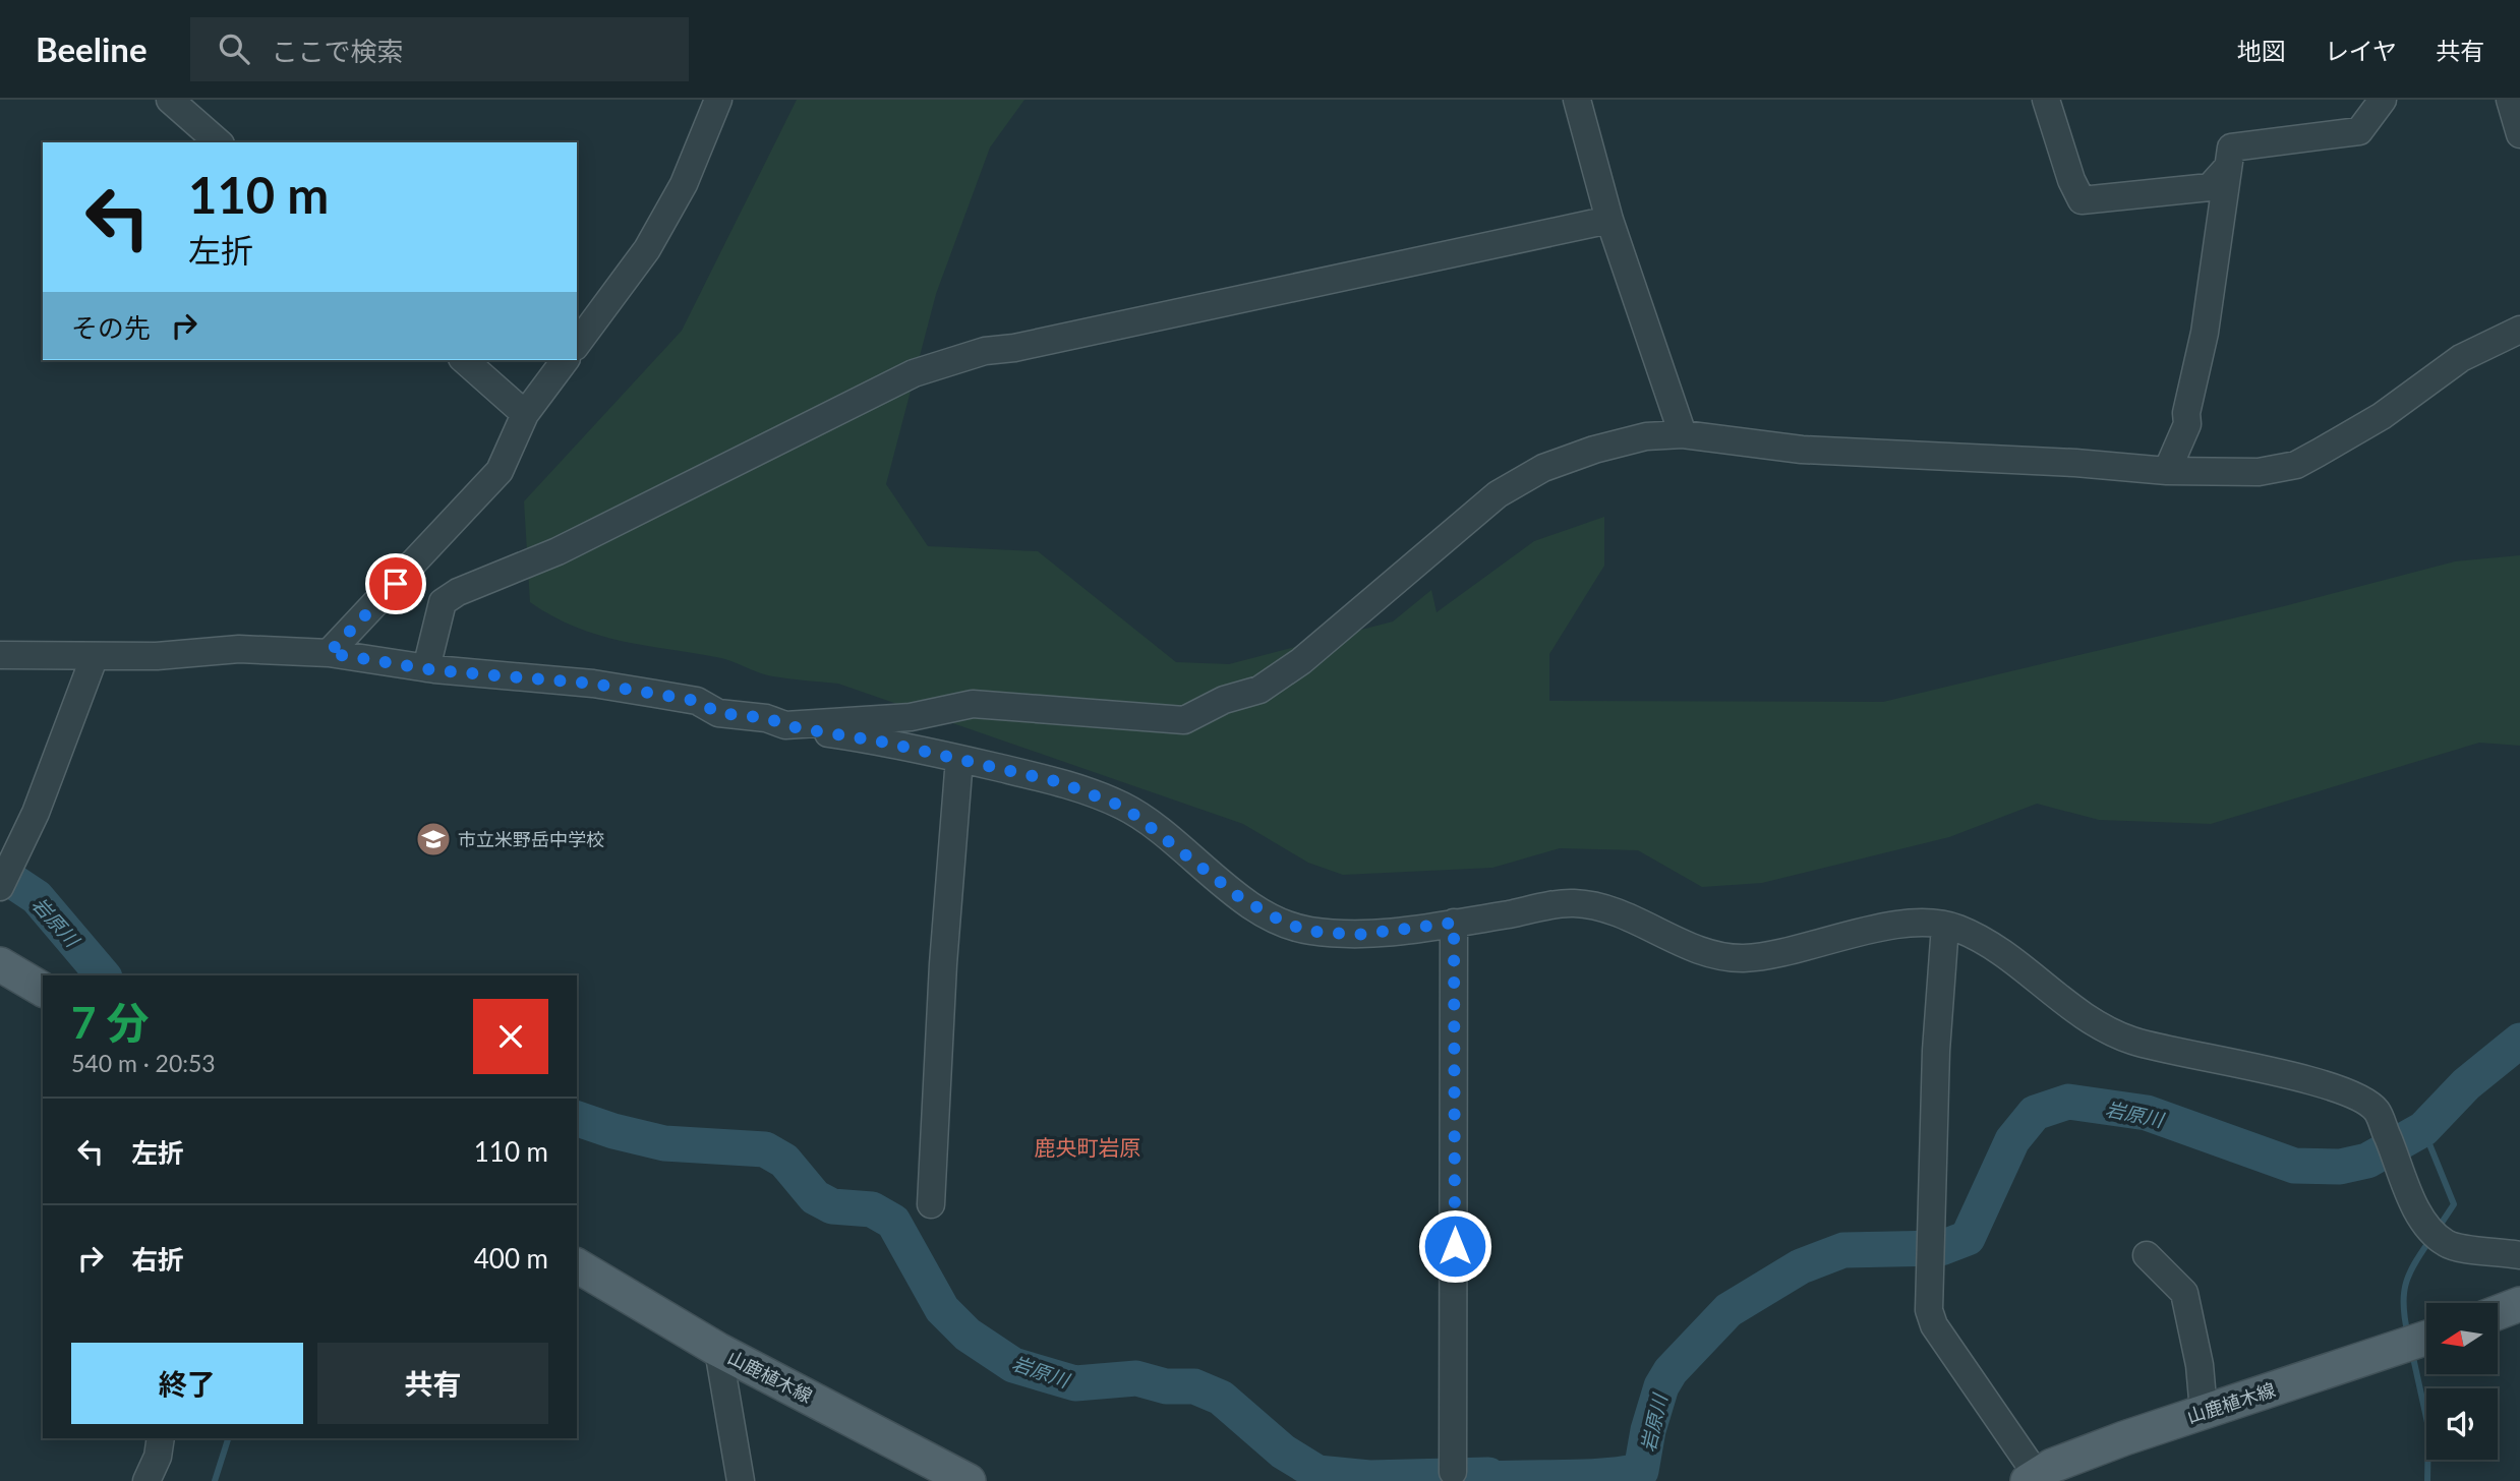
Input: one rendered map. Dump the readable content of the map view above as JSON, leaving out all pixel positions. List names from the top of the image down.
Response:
{
  "streets": {
    "main road": ["山鹿植木線"]
  },
  "districts": ["鹿央町岩原"],
  "water": ["岩原川"],
  "places": {
    "school or university": ["市立米野岳中学校"]
  },
  "north": "left",
  "page": {
    "header": "Beeline",
    "search": "ここで検索",
    "nav": ["地図", "レイヤ", "共有"],
    "turn": ["110 m", "左折"],
    "then": "その先",
    "heading": ["7 分", "540 m · 20:53"],
    "list": [
      {
        "name": "左折",
        "value": "110 m"
      },
      {
        "name": "右折",
        "value": "400 m"
      }
    ],
    "buttons": ["終了", "共有"]
  }
}
